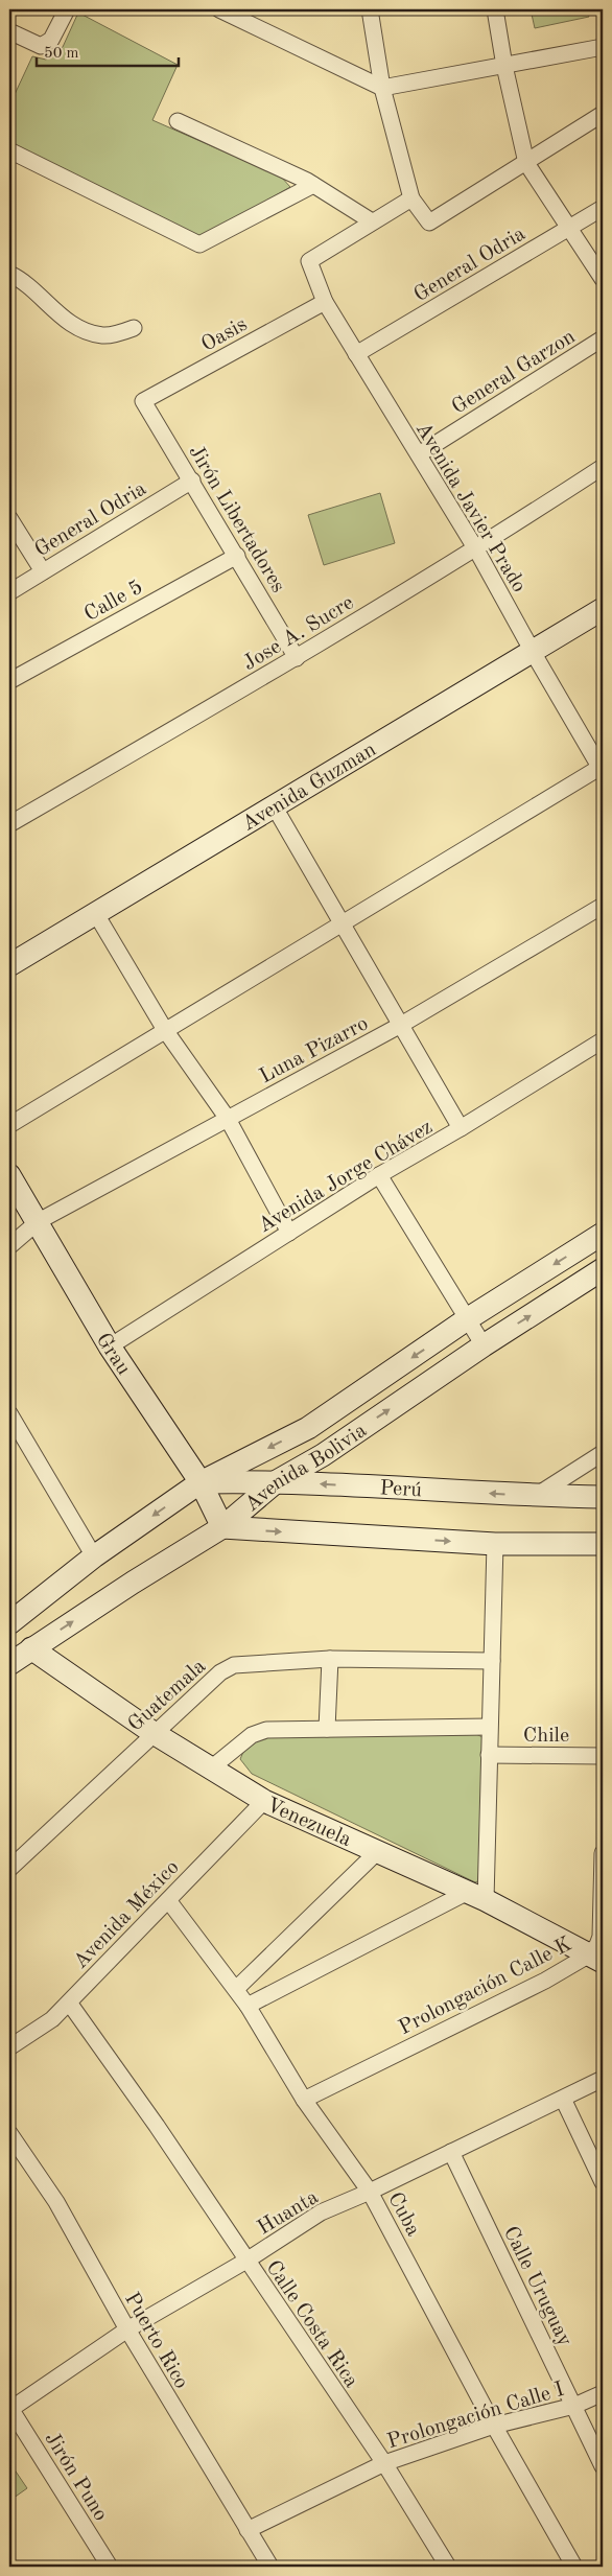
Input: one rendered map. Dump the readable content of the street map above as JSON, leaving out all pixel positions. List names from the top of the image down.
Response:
{
  "streets": {
    "street": [
      "General Odria",
      "Oasis",
      "General Garzon",
      "Avenida Javier Prado",
      "Jirón Libertadores",
      "Calle 5",
      "Jose A. Sucre",
      "Avenida Guzman",
      "Luna Pizarro",
      "Avenida Jorge Chávez",
      "Grau",
      "Avenida Bolivia",
      "Perú",
      "Guatemala",
      "Chile",
      "Venezuela",
      "Avenida México",
      "Prolongación Calle K",
      "Huanta",
      "Cuba",
      "Calle Uruguay",
      "Calle Costa Rica",
      "Puerto Rico",
      "Prolongación Calle I",
      "Jirón Puno"
    ]
  },
  "crossings": [
    ["General Odria", "Avenida Javier Prado"],
    ["General Odria", "Jirón Libertadores"],
    ["Oasis", "Avenida Javier Prado"],
    ["Oasis", "Jirón Libertadores"],
    ["General Garzon", "Avenida Javier Prado"],
    ["Avenida Javier Prado", "Jose A. Sucre"],
    ["Avenida Javier Prado", "Avenida Guzman"],
    ["Jirón Libertadores", "Calle 5"],
    ["Jirón Libertadores", "Jose A. Sucre"],
    ["Luna Pizarro", "Grau"],
    ["Avenida Jorge Chávez", "Grau"],
    ["Grau", "Avenida Bolivia"],
    ["Grau", "Perú"],
    ["Avenida Bolivia", "Perú"],
    ["Avenida Bolivia", "Venezuela"],
    ["Guatemala", "Venezuela"],
    ["Venezuela", "Avenida México"],
    ["Venezuela", "Prolongación Calle K"],
    ["Avenida México", "Cuba"],
    ["Avenida México", "Calle Costa Rica"],
    ["Prolongación Calle K", "Cuba"],
    ["Huanta", "Cuba"],
    ["Huanta", "Calle Uruguay"],
    ["Huanta", "Calle Costa Rica"],
    ["Huanta", "Puerto Rico"],
    ["Huanta", "Jirón Puno"],
    ["Cuba", "Prolongación Calle I"],
    ["Calle Uruguay", "Prolongación Calle I"],
    ["Calle Costa Rica", "Prolongación Calle I"],
    ["Puerto Rico", "Prolongación Calle I"]
  ],
  "scale_bar": "50 m"
}
